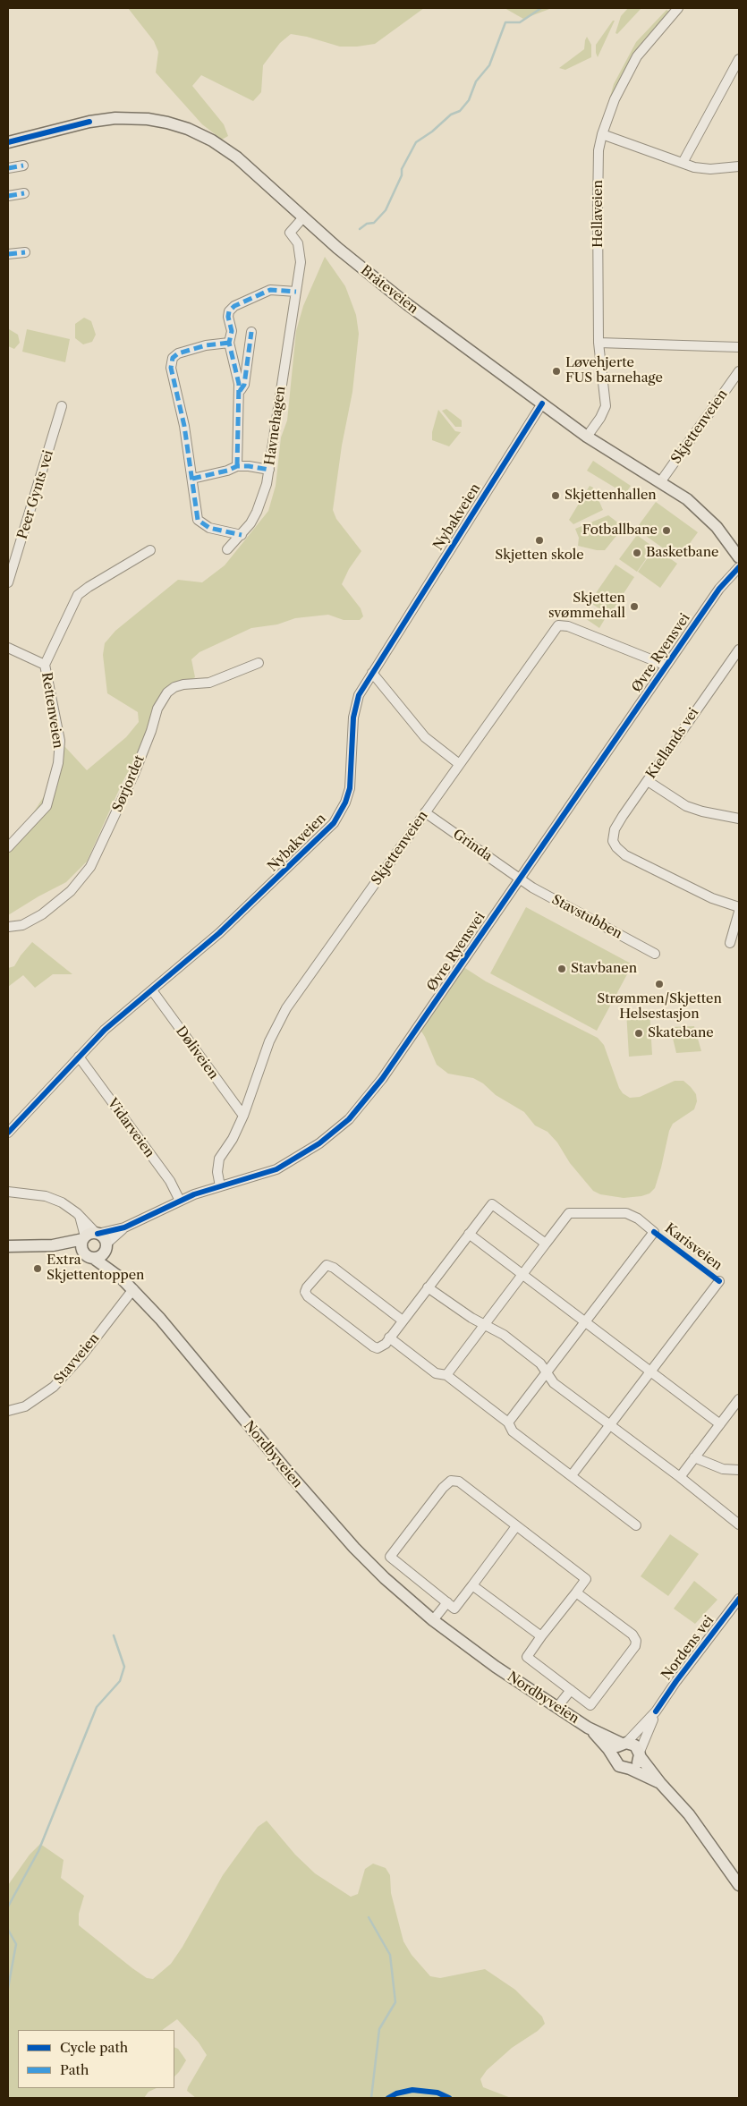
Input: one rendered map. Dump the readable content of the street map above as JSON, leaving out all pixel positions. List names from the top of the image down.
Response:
{
  "streets": {
    "main road": ["Bråteveien", "Nordbyveien"],
    "street": [
      "Hellaveien",
      "Havnehagen",
      "Skjettenveien",
      "Peer Gynts vei",
      "Nybakveien",
      "Øvre Ryensvei",
      "Rettenveien",
      "Kiellands vei",
      "Sørjordet",
      "Grinda",
      "Stavstubben",
      "Døliveien",
      "Vidarveien",
      "Karisveien",
      "Stavveien",
      "Nordens vei"
    ]
  },
  "crossings": [
    ["Hellaveien", "Bråteveien"],
    ["Bråteveien", "Havnehagen"],
    ["Bråteveien", "Skjettenveien"],
    ["Bråteveien", "Nybakveien"],
    ["Skjettenveien", "Øvre Ryensvei"],
    ["Skjettenveien", "Grinda"],
    ["Skjettenveien", "Døliveien"],
    ["Nybakveien", "Døliveien"],
    ["Nybakveien", "Vidarveien"],
    ["Øvre Ryensvei", "Grinda"],
    ["Øvre Ryensvei", "Stavstubben"],
    ["Øvre Ryensvei", "Vidarveien"],
    ["Øvre Ryensvei", "Nordbyveien"],
    ["Grinda", "Stavstubben"],
    ["Stavveien", "Nordbyveien"],
    ["Nordbyveien", "Nordens vei"]
  ],
  "places": [
    "Løvehjerte FUS barnehage",
    "Skjettenhallen",
    "Fotballbane",
    "Skjetten skole",
    "Basketbane",
    "Skjetten svømmehall",
    "Stavbanen",
    "Strømmen/Skjetten Helsestasjon",
    "Skatebane",
    "Extra Skjettentoppen"
  ],
  "legend": ["Cycle path", "Path"]
}
